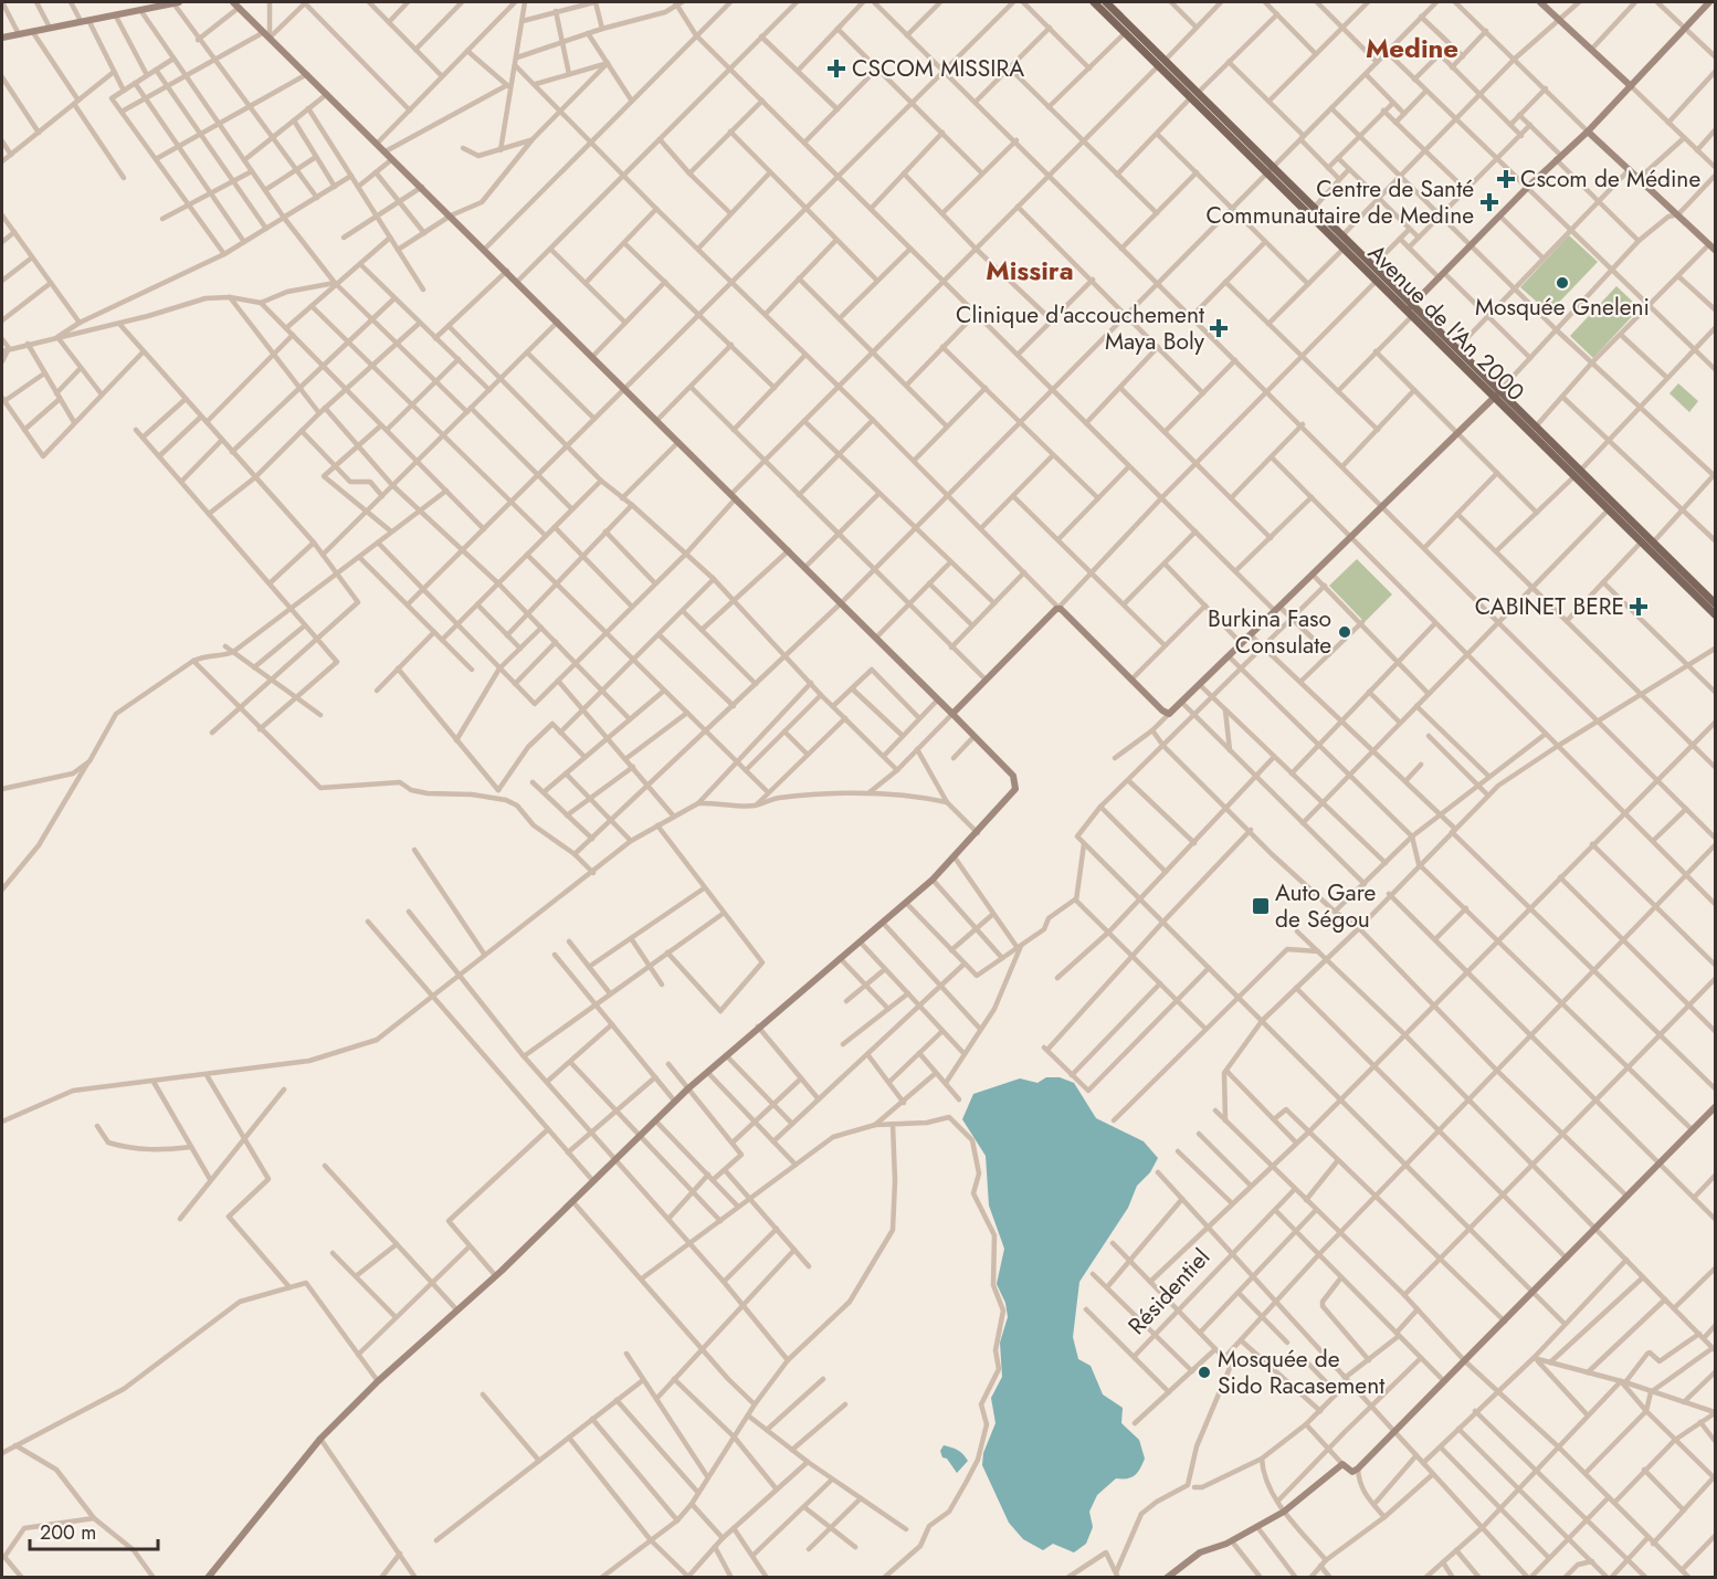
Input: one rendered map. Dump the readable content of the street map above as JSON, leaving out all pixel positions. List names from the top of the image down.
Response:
{
  "streets": {
    "main road": ["Avenue de l'An 2000"],
    "street": ["Résidentiel"]
  },
  "districts": ["Medine", "Missira"],
  "places": {
    "health": [
      "CSCOM MISSIRA",
      "Cscom de Médine",
      "Centre de Santé Communautaire de Medine",
      "Clinique d'accouchement Maya Boly",
      "CABINET BERE"
    ],
    "other": ["Mosquée Gneleni", "Burkina Faso Consulate", "Mosquée de Sido Racasement"],
    "transit": ["Auto Gare de Ségou"]
  },
  "scale_bar": "200 m"
}
